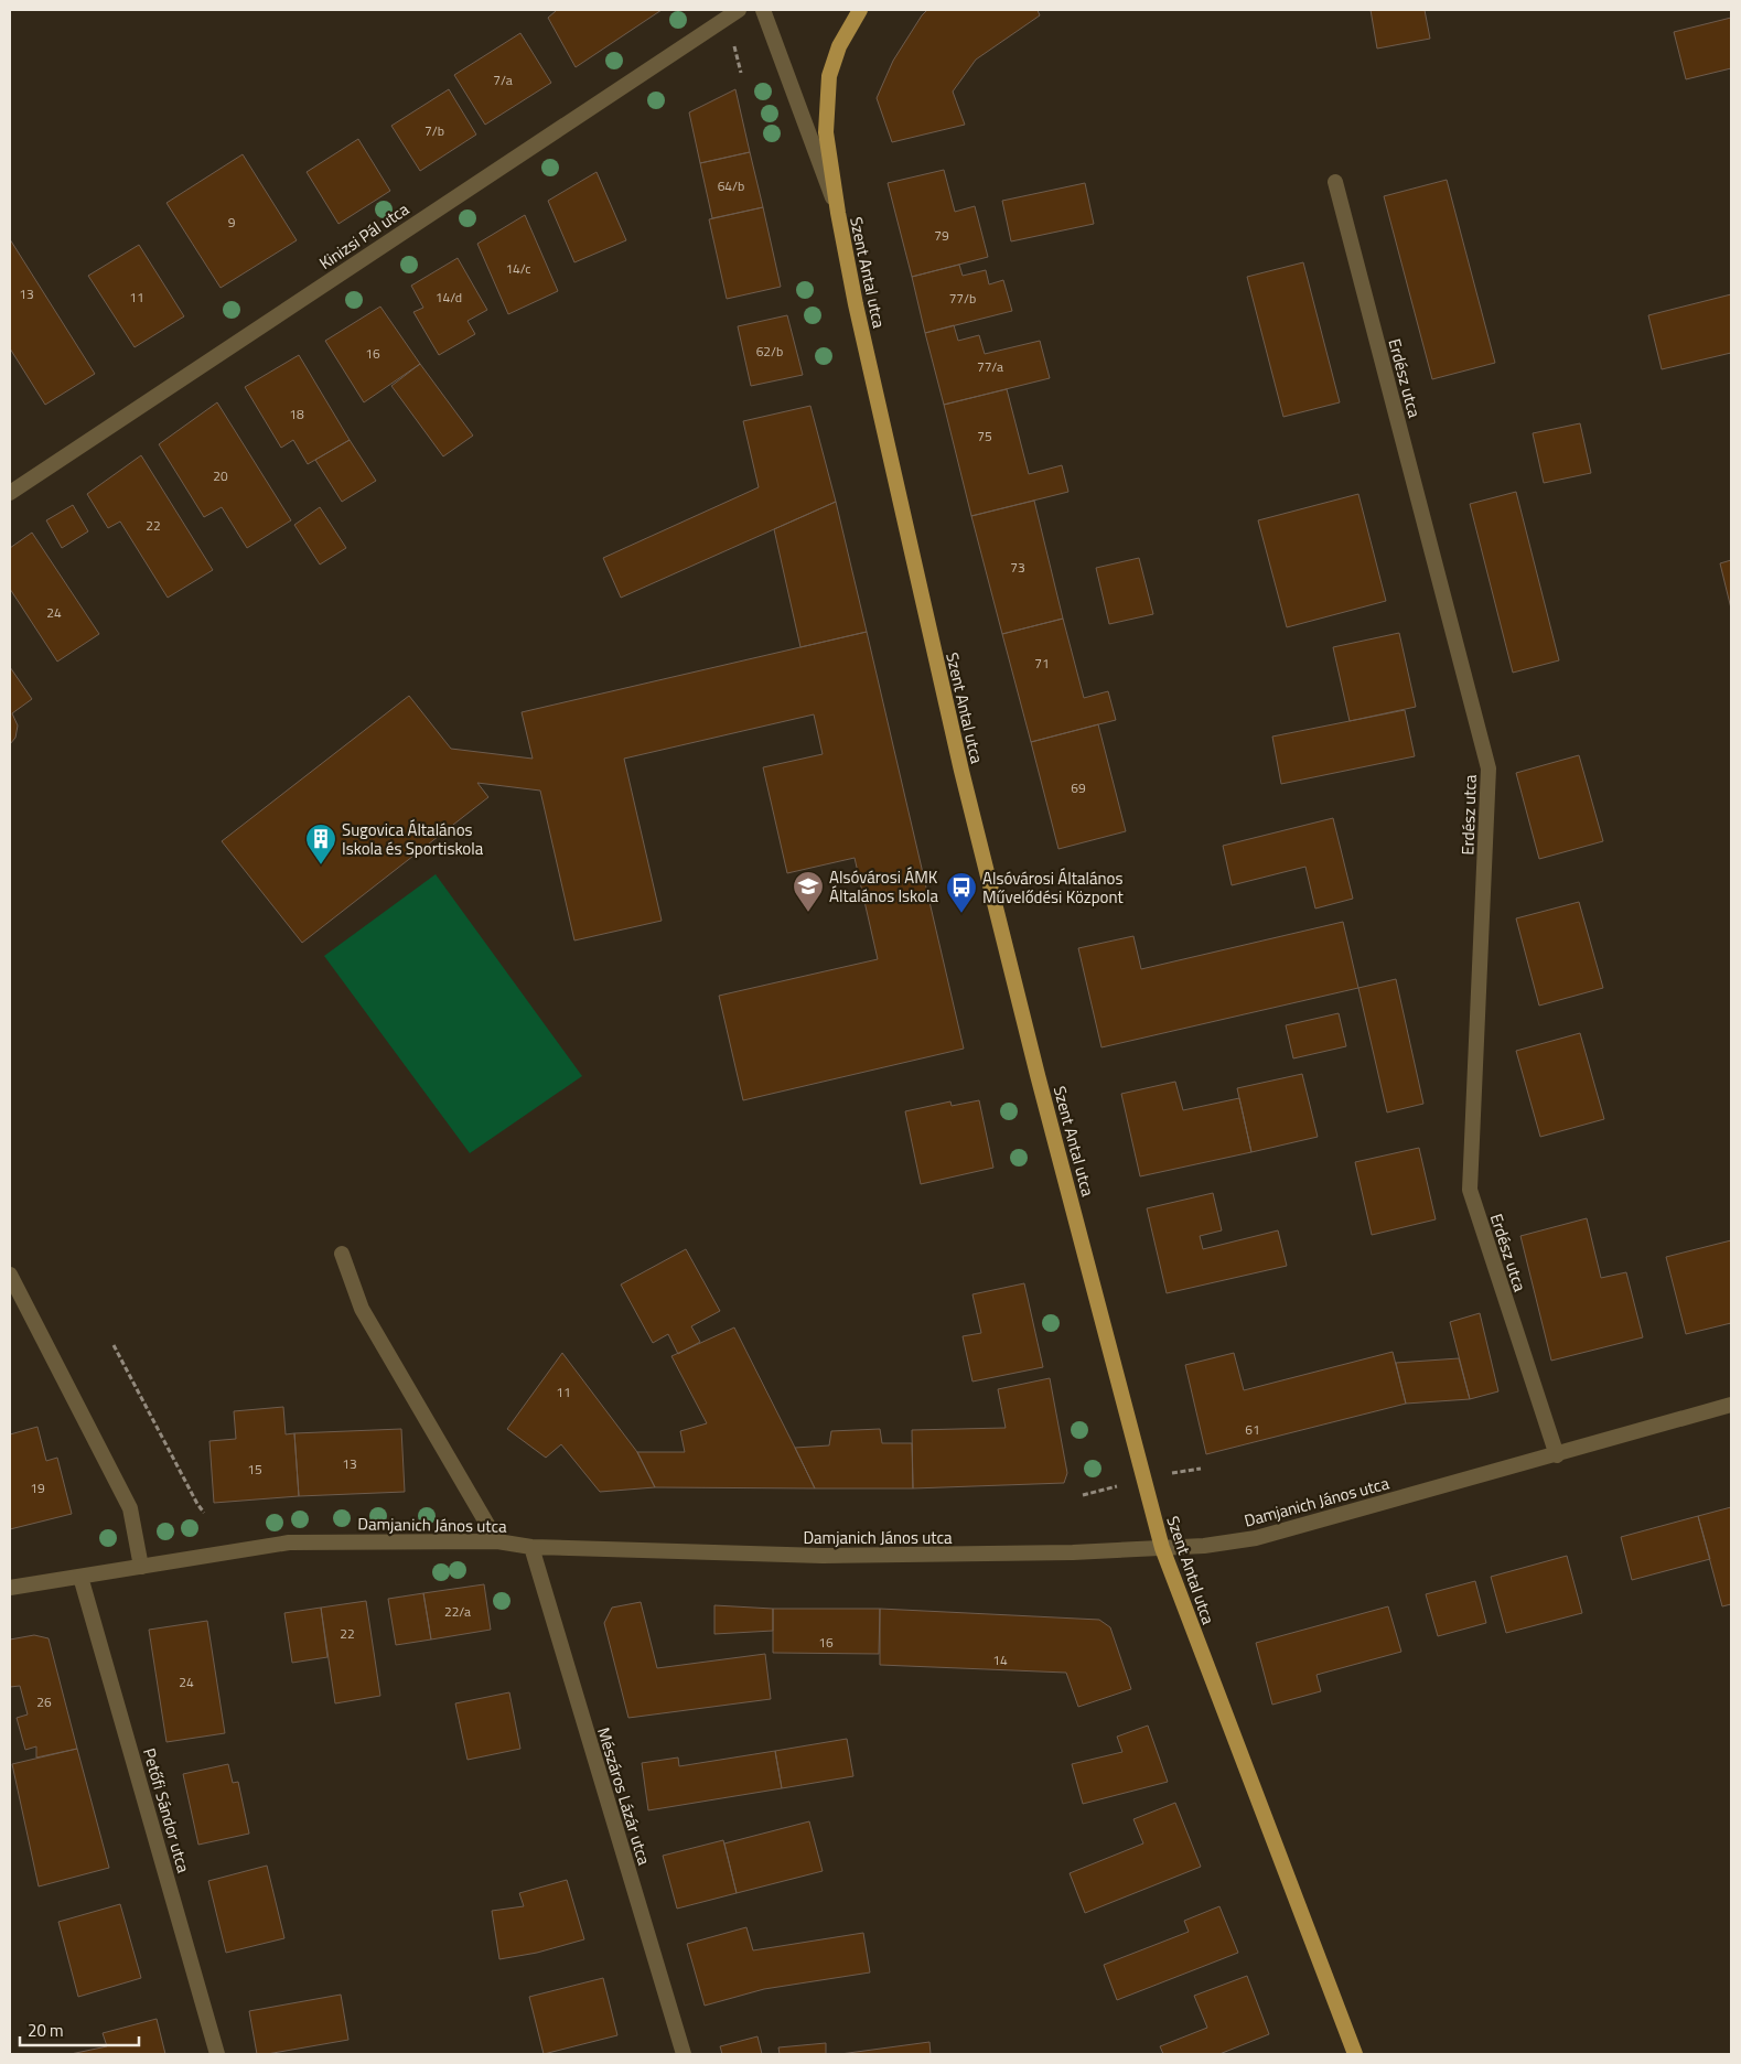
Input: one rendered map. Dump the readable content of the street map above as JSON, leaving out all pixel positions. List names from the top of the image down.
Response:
{
  "streets": {
    "main road": ["Szent Antal utca"],
    "street": [
      "Kinizsi Pál utca",
      "Erdész utca",
      "Damjanich János utca",
      "Mészáros Lázár utca",
      "Petőfi Sándor utca"
    ]
  },
  "crossings": [
    ["Szent Antal utca", "Damjanich János utca"],
    ["Erdész utca", "Damjanich János utca"],
    ["Damjanich János utca", "Mészáros Lázár utca"],
    ["Damjanich János utca", "Petőfi Sándor utca"]
  ],
  "places": {
    "building": ["Sugovica Általános Iskola és Sportiskola"],
    "school or university": ["Alsóvárosi ÁMK Általános Iskola"],
    "bus stop": ["Alsóvárosi Általános Művelődési Központ"]
  },
  "house_numbers": [
    "7/a",
    "7/b",
    "64/b",
    "9",
    "79",
    "14/c",
    "13",
    "11",
    "14/d",
    "77/b",
    "62/b",
    "16",
    "77/a",
    "18",
    "75",
    "20",
    "22",
    "73",
    "24",
    "71",
    "69",
    "11",
    "61",
    "13",
    "15",
    "19",
    "22/a",
    "22",
    "16",
    "14",
    "24",
    "26"
  ],
  "scale_bar": "20 m"
}
